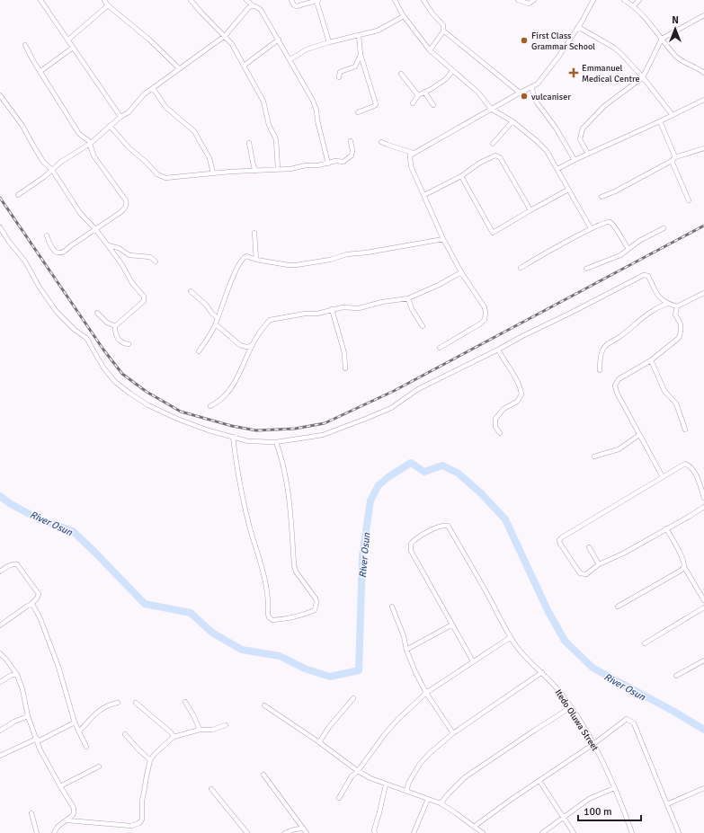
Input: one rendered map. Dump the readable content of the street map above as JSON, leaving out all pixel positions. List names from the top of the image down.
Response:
{
  "streets": {
    "street": ["Itedo Oluwa Street"]
  },
  "water": ["River Osun"],
  "places": {
    "other": ["First Class Grammar School", "vulcaniser"],
    "health": ["Emmanuel Medical Centre"]
  },
  "scale_bar": "100 m",
  "north": "top"
}
